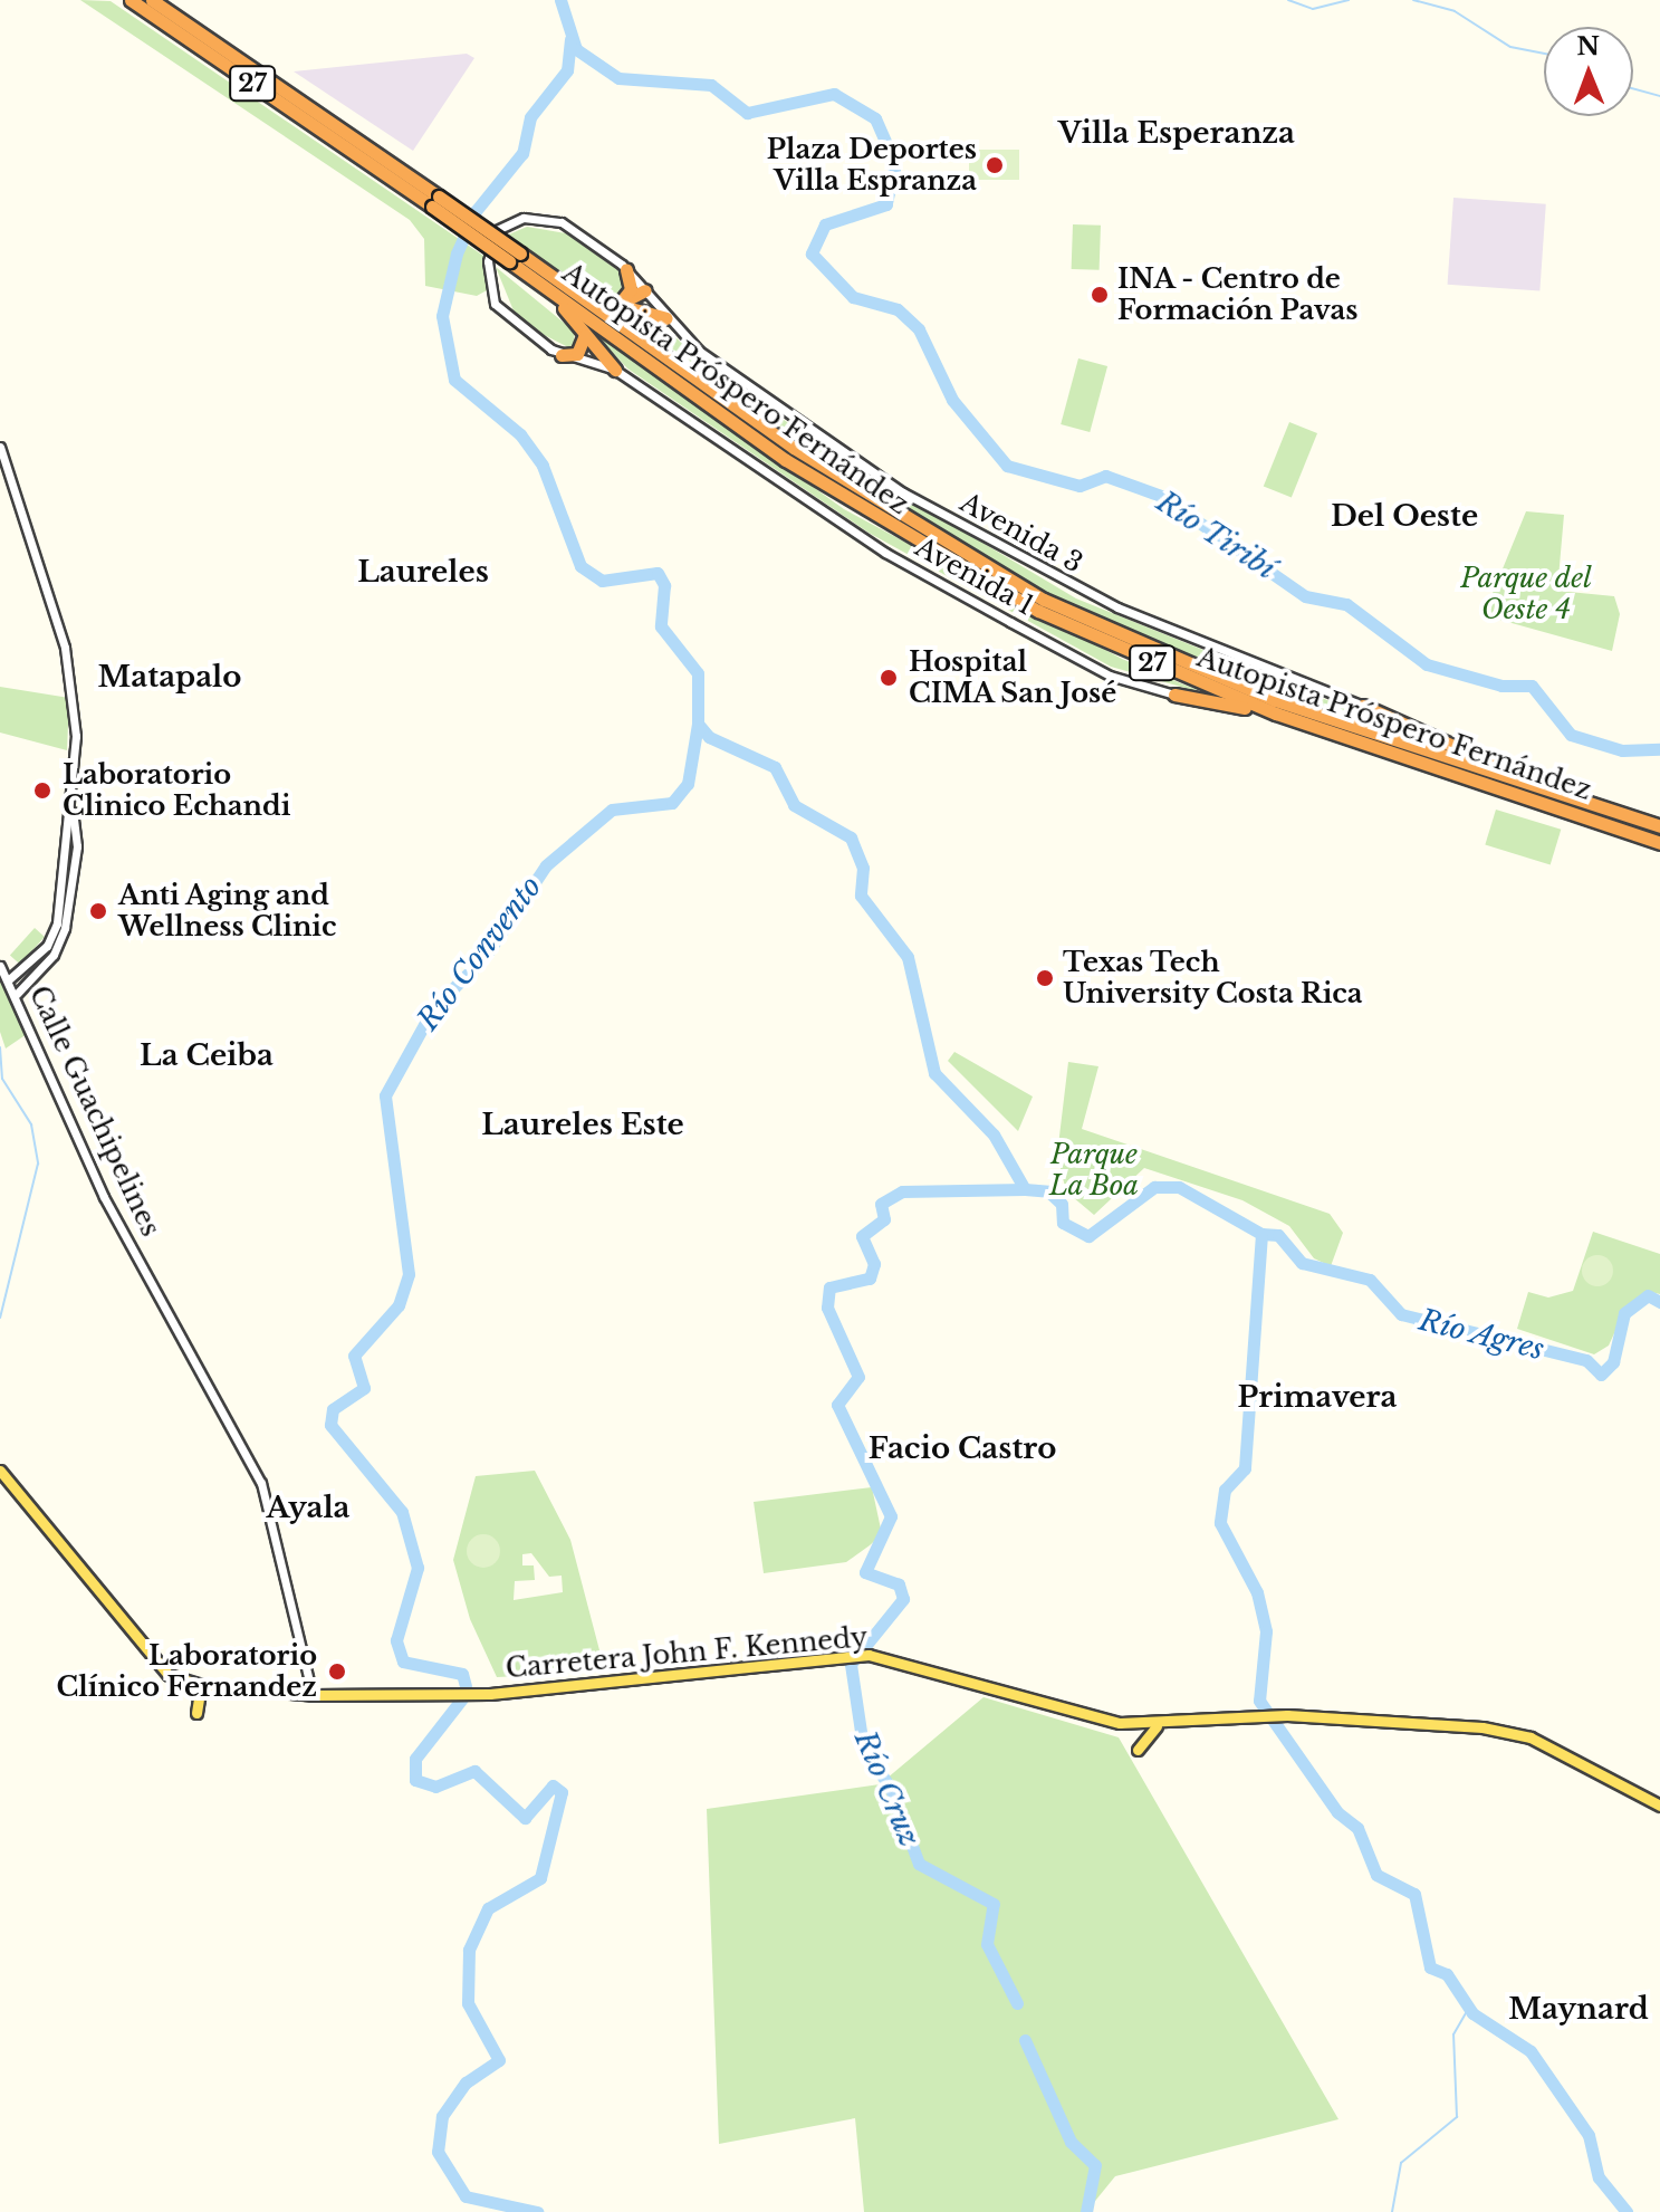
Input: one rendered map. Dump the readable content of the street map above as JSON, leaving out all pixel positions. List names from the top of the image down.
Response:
{
  "streets": {
    "highway": ["27", "Autopista Próspero Fernández"],
    "main road": ["Carretera John F. Kennedy"],
    "street": ["Avenida 3", "Avenida 1", "Calle Guachipelines"]
  },
  "crossings": [
    ["Avenida 3", "Avenida 1"],
    ["Calle Guachipelines", "Carretera John F. Kennedy"]
  ],
  "districts": [
    "Villa Esperanza",
    "Del Oeste",
    "Laureles",
    "Matapalo",
    "La Ceiba",
    "Laureles Este",
    "Primavera",
    "Facio Castro",
    "Ayala",
    "Maynard"
  ],
  "water": [
    "Río Tiribí",
    "Río Convento",
    "Río Agres",
    "Río Cruz"
  ],
  "parks": ["Parque del Oeste 4", "Parque La Boa"],
  "places": [
    "Plaza Deportes Villa Espranza",
    "INA - Centro de Formación Pavas",
    "Hospital CIMA San José",
    "Laboratorio Clinico Echandi",
    "Anti Aging and Wellness Clinic",
    "Texas Tech University Costa Rica",
    "Laboratorio Clínico Fernandez"
  ],
  "north": "top"
}
